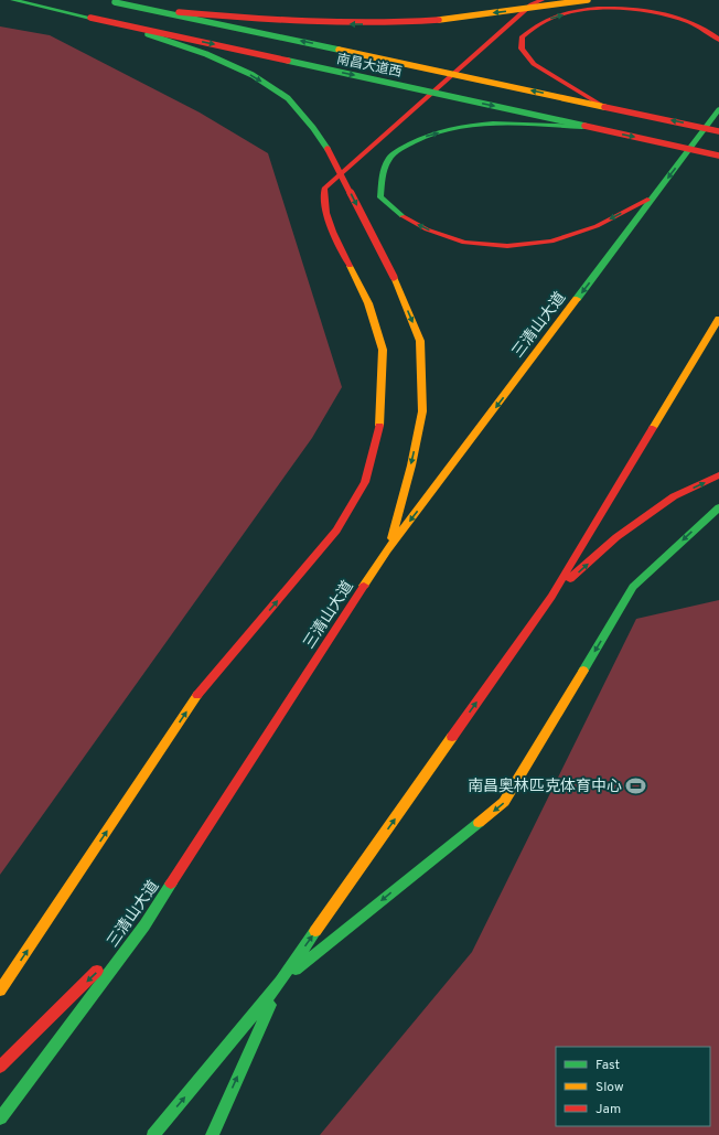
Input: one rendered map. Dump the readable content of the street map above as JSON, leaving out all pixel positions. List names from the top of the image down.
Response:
{
  "streets": {
    "main road": ["南昌大道西", "三清山大道"]
  },
  "one_way": ["三清山大道"],
  "places": {
    "sports": ["南昌奥林匹克体育中心"]
  },
  "legend": ["Fast", "Slow", "Jam"]
}
